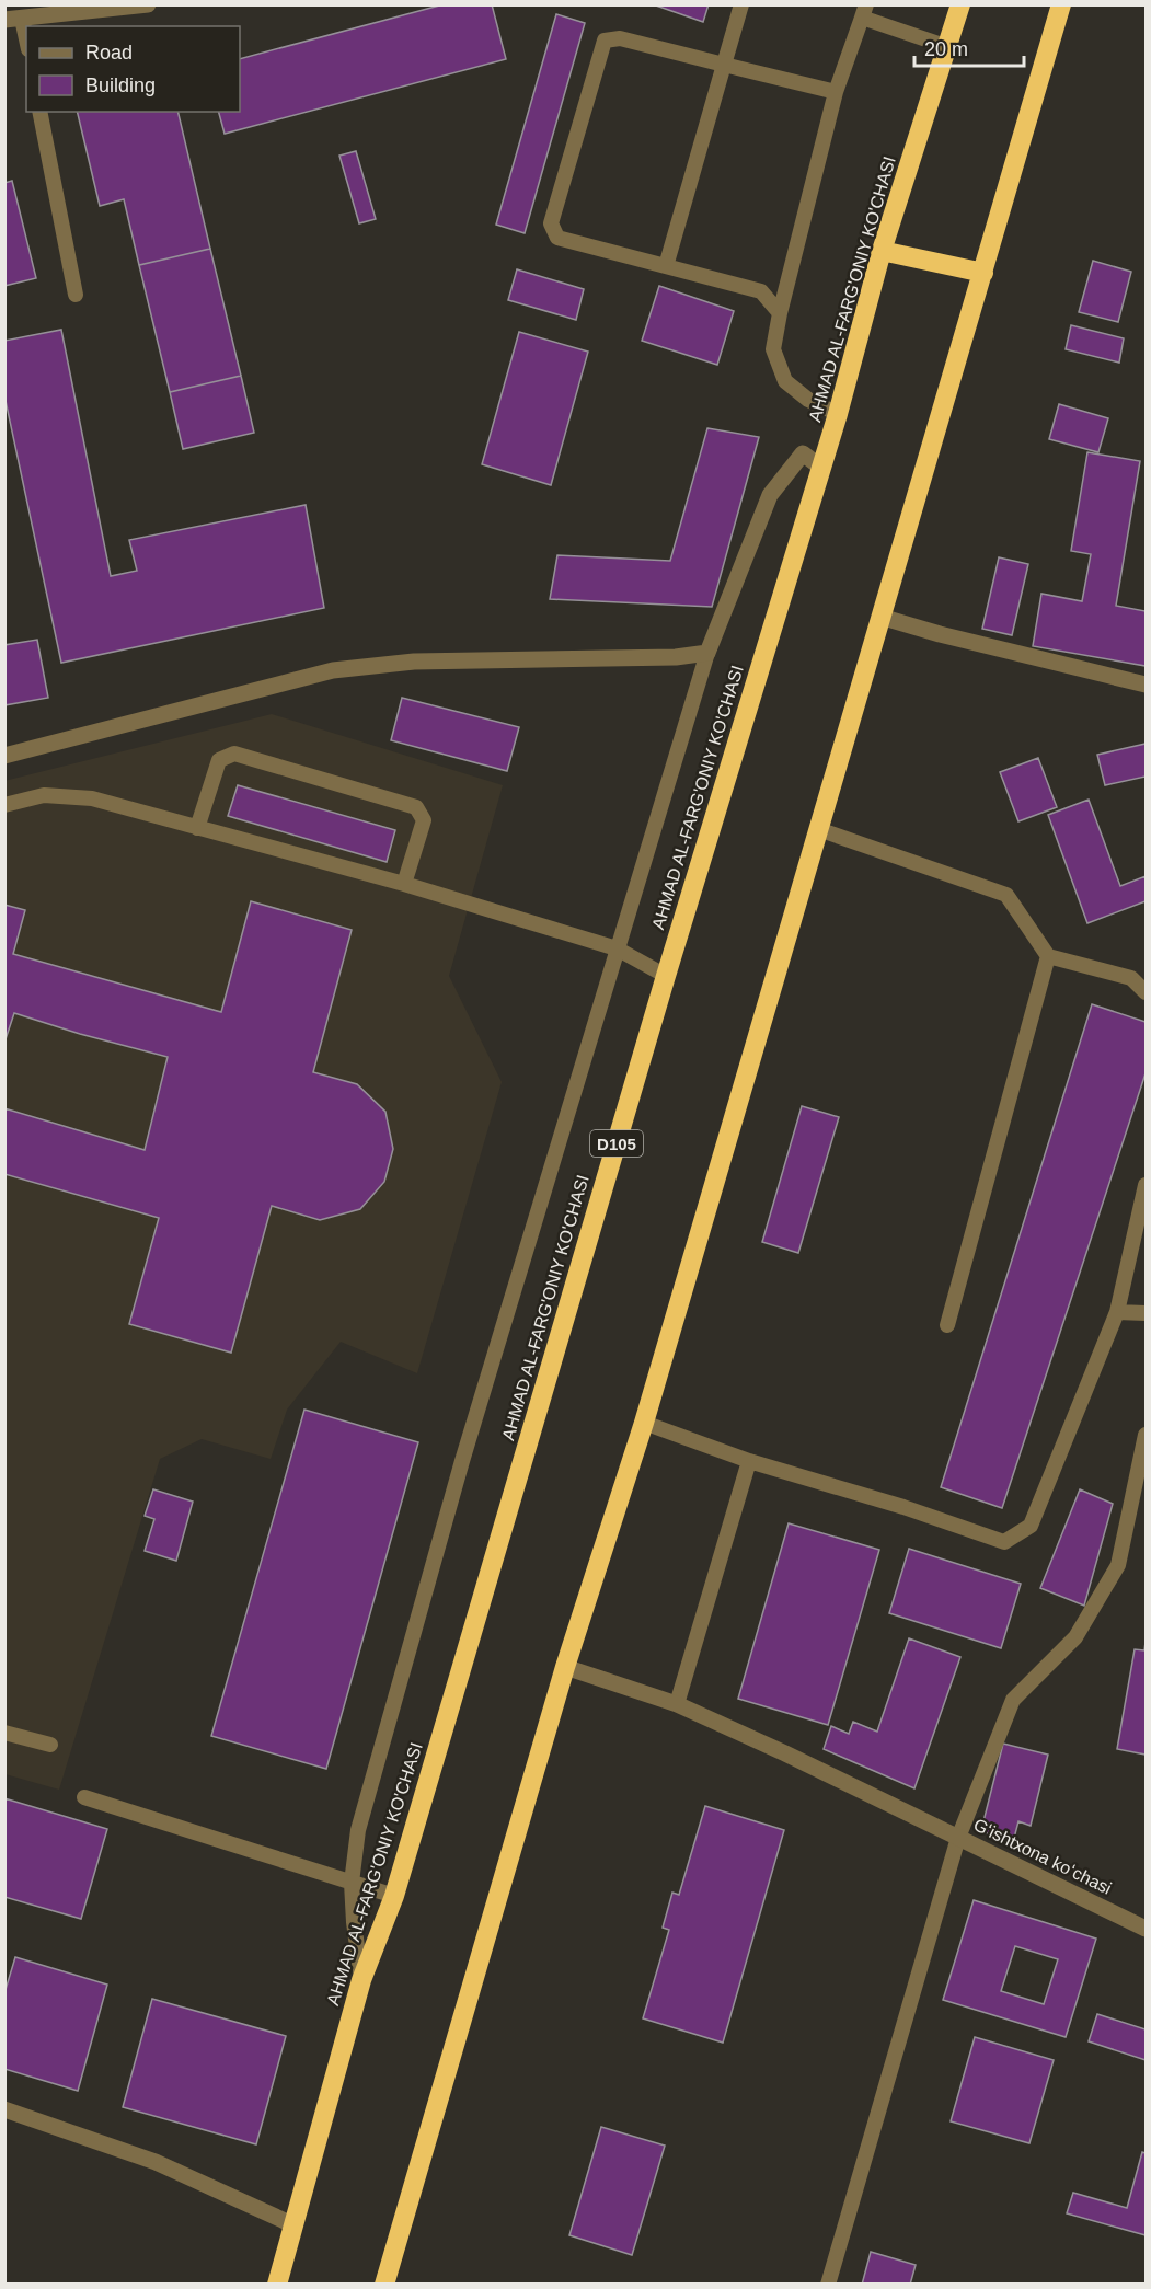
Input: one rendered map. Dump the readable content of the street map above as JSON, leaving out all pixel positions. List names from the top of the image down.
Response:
{
  "streets": {
    "highway": ["AHMAD AL-FARG'ONIY KO'CHASI", "D105"],
    "street": ["Gʻishtxona koʻchasi"]
  },
  "legend": ["Road", "Building"],
  "scale_bar": "20 m"
}
